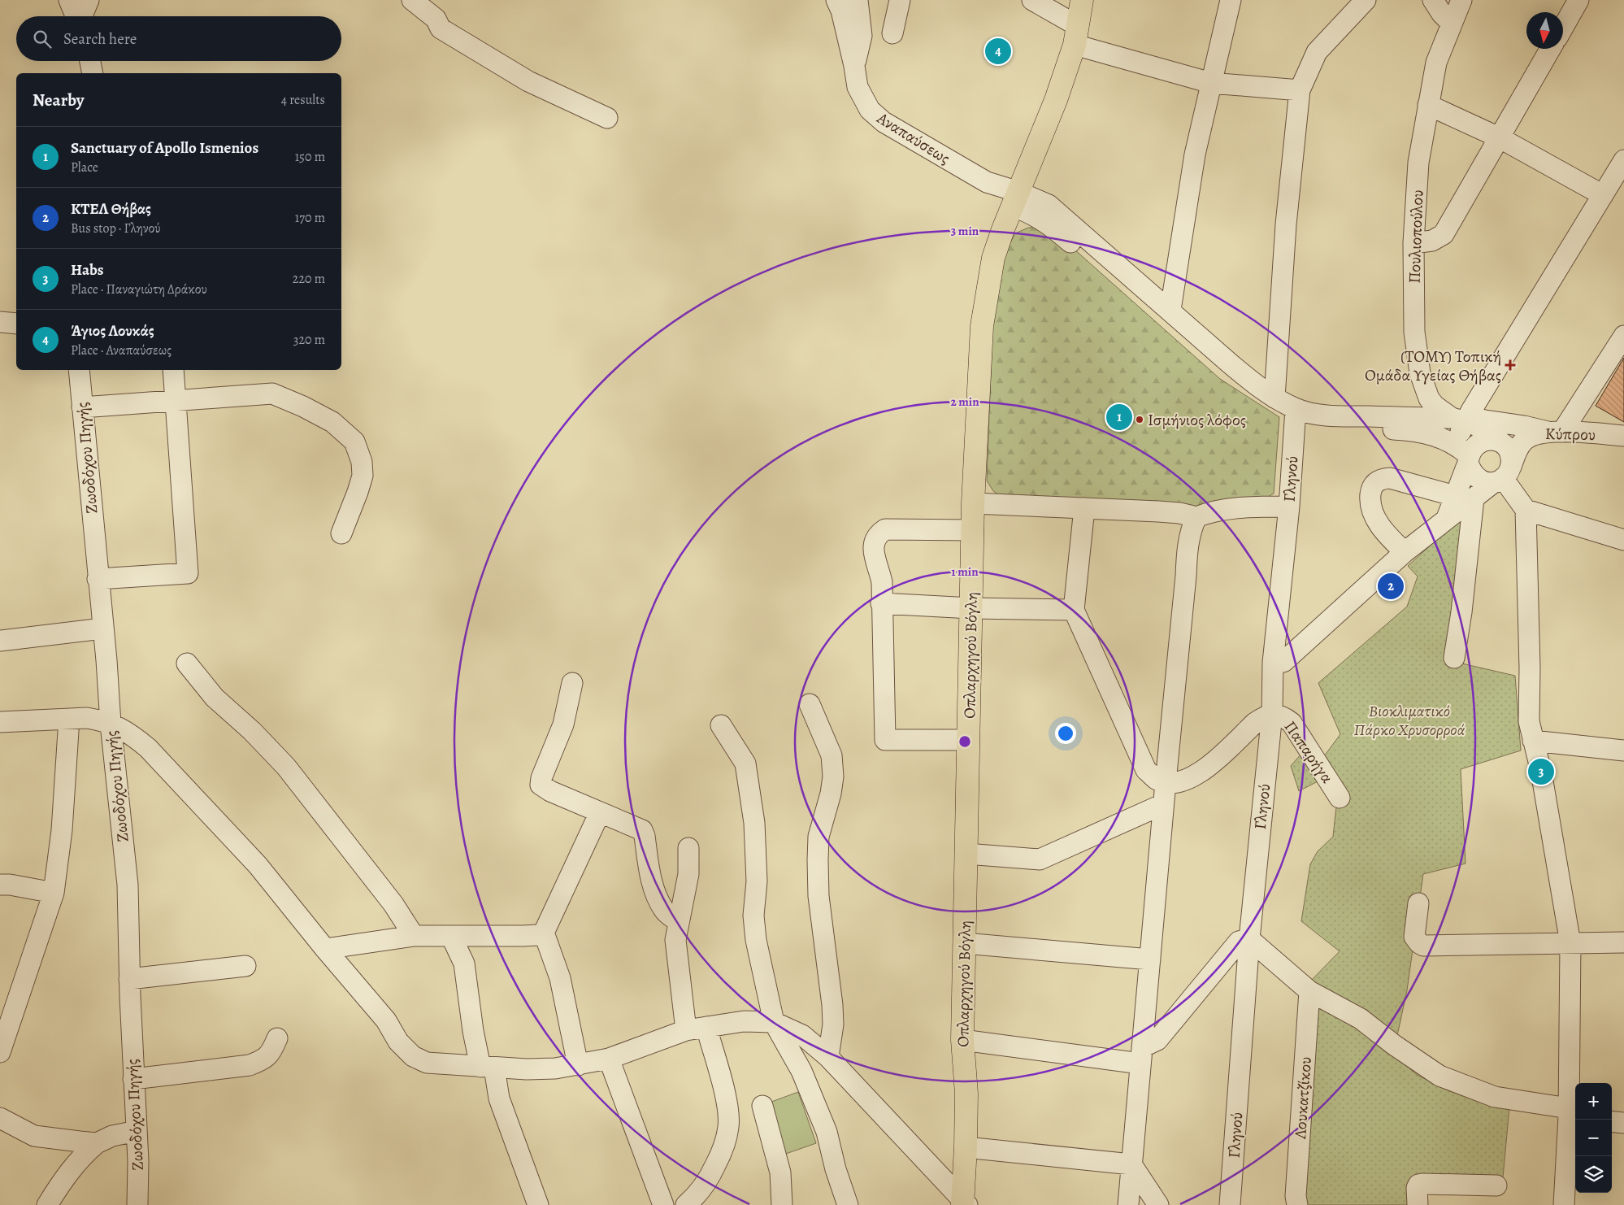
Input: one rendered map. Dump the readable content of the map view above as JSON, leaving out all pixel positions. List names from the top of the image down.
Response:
{
  "streets": {
    "main road": ["Οπλαρχηγού Βόγλη"],
    "street": [
      "Αναπαύσεως",
      "Πουλιοπούλου",
      "Κύπρου",
      "Ζωοδόχου Πηγής",
      "Γληνού",
      "Παπαρήγα",
      "Λουκατζίκου"
    ]
  },
  "crossings": [
    ["Αναπαύσεως", "Οπλαρχηγού Βόγλη"],
    ["Πουλιοπούλου", "Κύπρου"],
    ["Γληνού", "Παπαρήγα"]
  ],
  "parks": ["Βιοκλιματικό Πάρκο Χρυσορροά"],
  "places": {
    "health": ["(ΤΟΜΥ) Τοπική Ομάδα Υγείας Θήβας"],
    "other": ["Ισμήνιος λόφος"]
  },
  "north": "bottom",
  "page": {
    "search": "Search here",
    "pins": [
      "4",
      "1",
      "2",
      "3"
    ],
    "heading": ["Nearby", "4 results"],
    "list": [
      {
        "mark": "1",
        "name": "Sanctuary of Apollo Ismenios",
        "note": "Place",
        "value": "150 m"
      },
      {
        "mark": "2",
        "name": "ΚΤΕΛ Θήβας",
        "note": "Bus stop · Γληνού",
        "value": "170 m"
      },
      {
        "mark": "3",
        "name": "Habs",
        "note": "Place · Παναγιώτη Δράκου",
        "value": "220 m"
      },
      {
        "mark": "4",
        "name": "Άγιος Λουκάς",
        "note": "Place · Αναπαύσεως",
        "value": "320 m"
      }
    ],
    "map_buttons": ["+", "−"]
  },
  "rings": ["3 min", "2 min", "1 min"]
}
